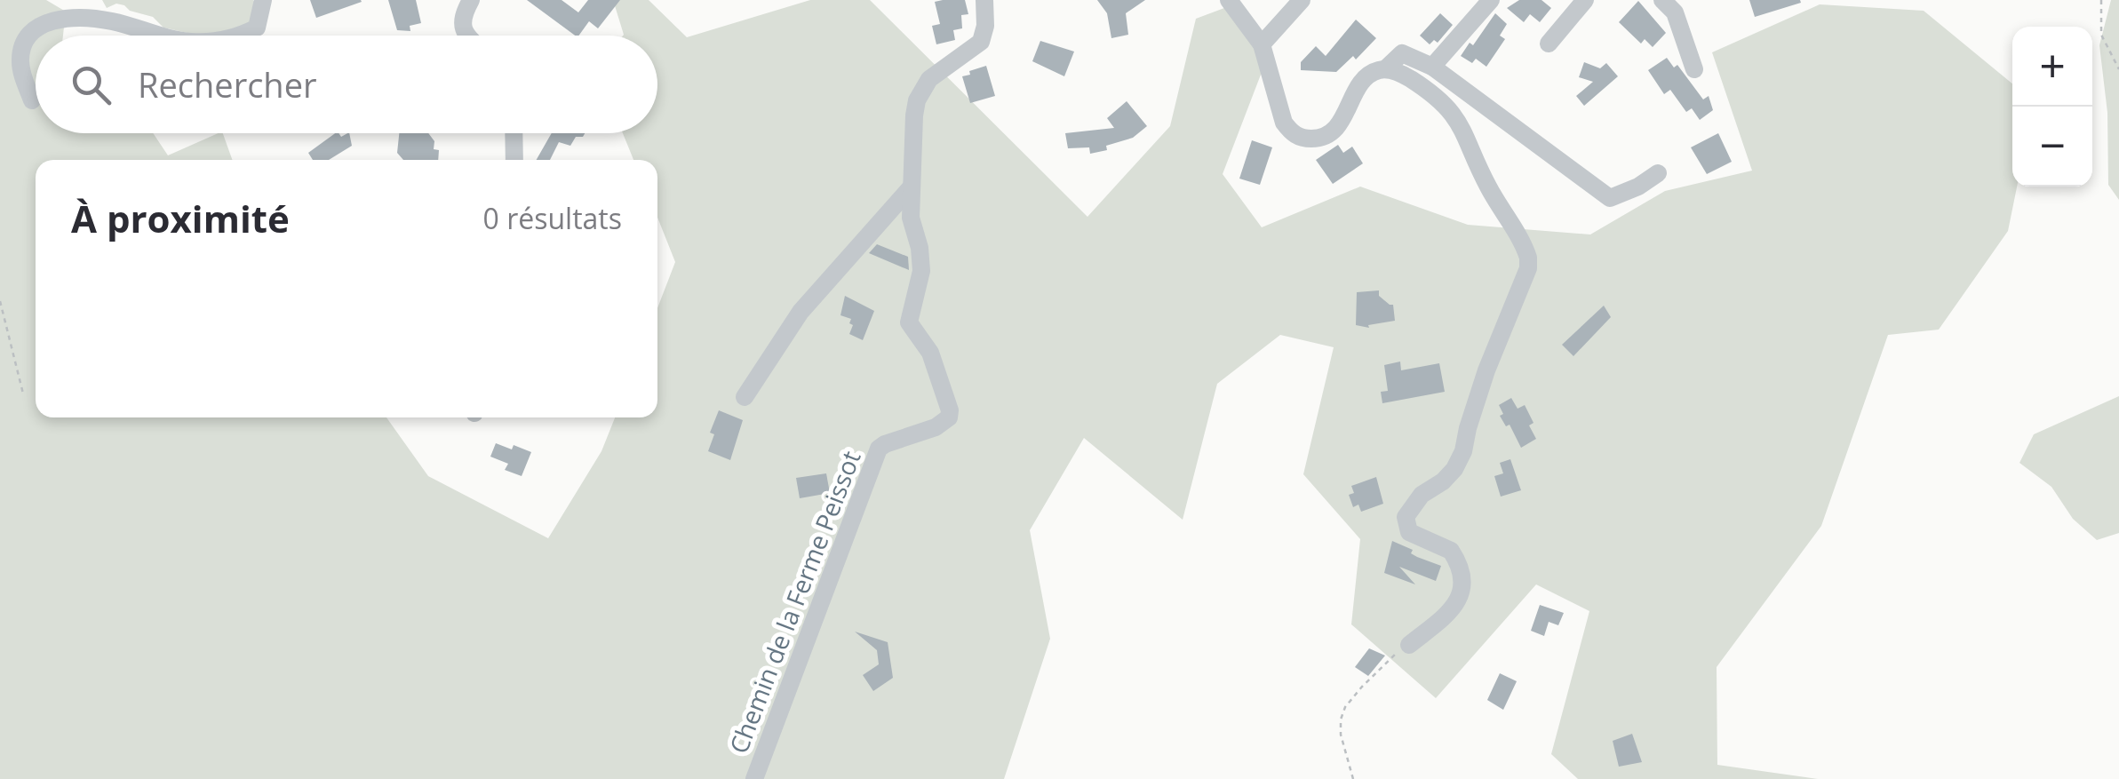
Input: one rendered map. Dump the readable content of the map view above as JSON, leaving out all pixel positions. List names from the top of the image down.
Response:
{
  "streets": {
    "street": ["Chemin de la Ferme Peissot"]
  },
  "page": {
    "map_buttons": ["+", "−"],
    "search": "Rechercher",
    "heading": ["À proximité", "0 résultats"]
  }
}
